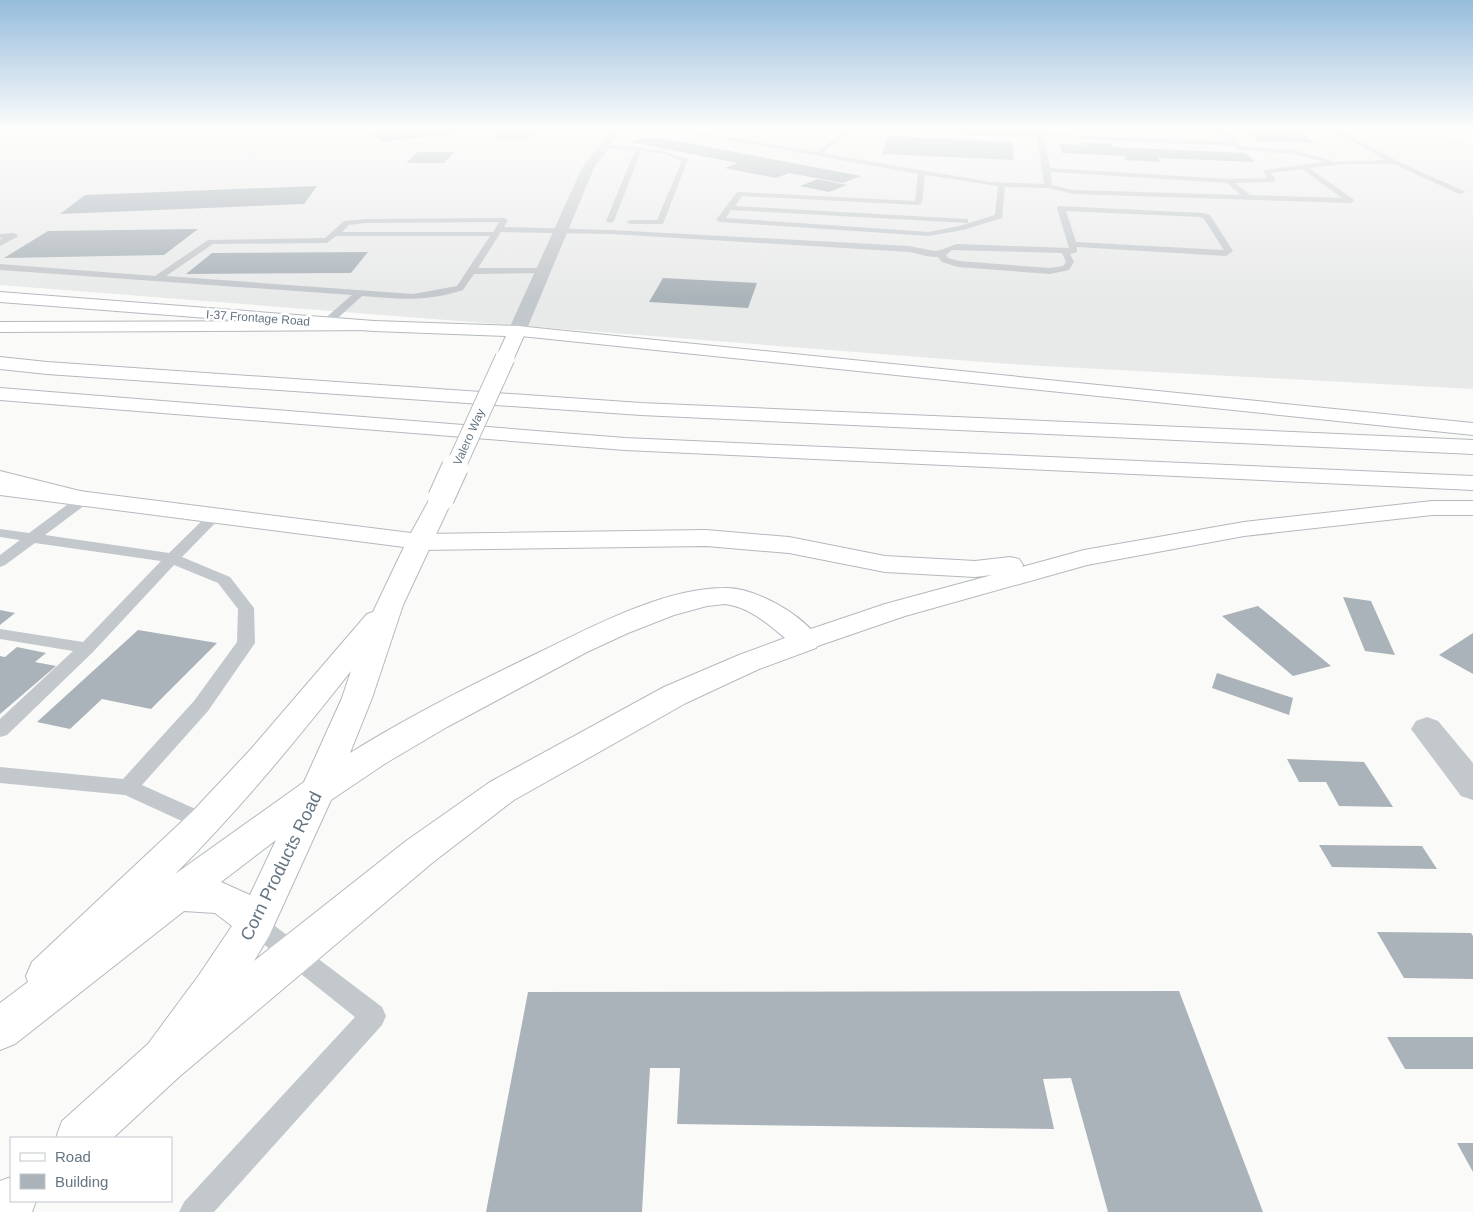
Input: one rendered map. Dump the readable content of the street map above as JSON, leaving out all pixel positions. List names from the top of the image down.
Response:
{
  "streets": {
    "main road": ["I-37 Frontage Road", "Valero Way", "Corn Products Road"]
  },
  "crossings": [
    ["I-37 Frontage Road", "Valero Way"],
    ["Valero Way", "Corn Products Road"]
  ],
  "legend": ["Road", "Building"]
}
